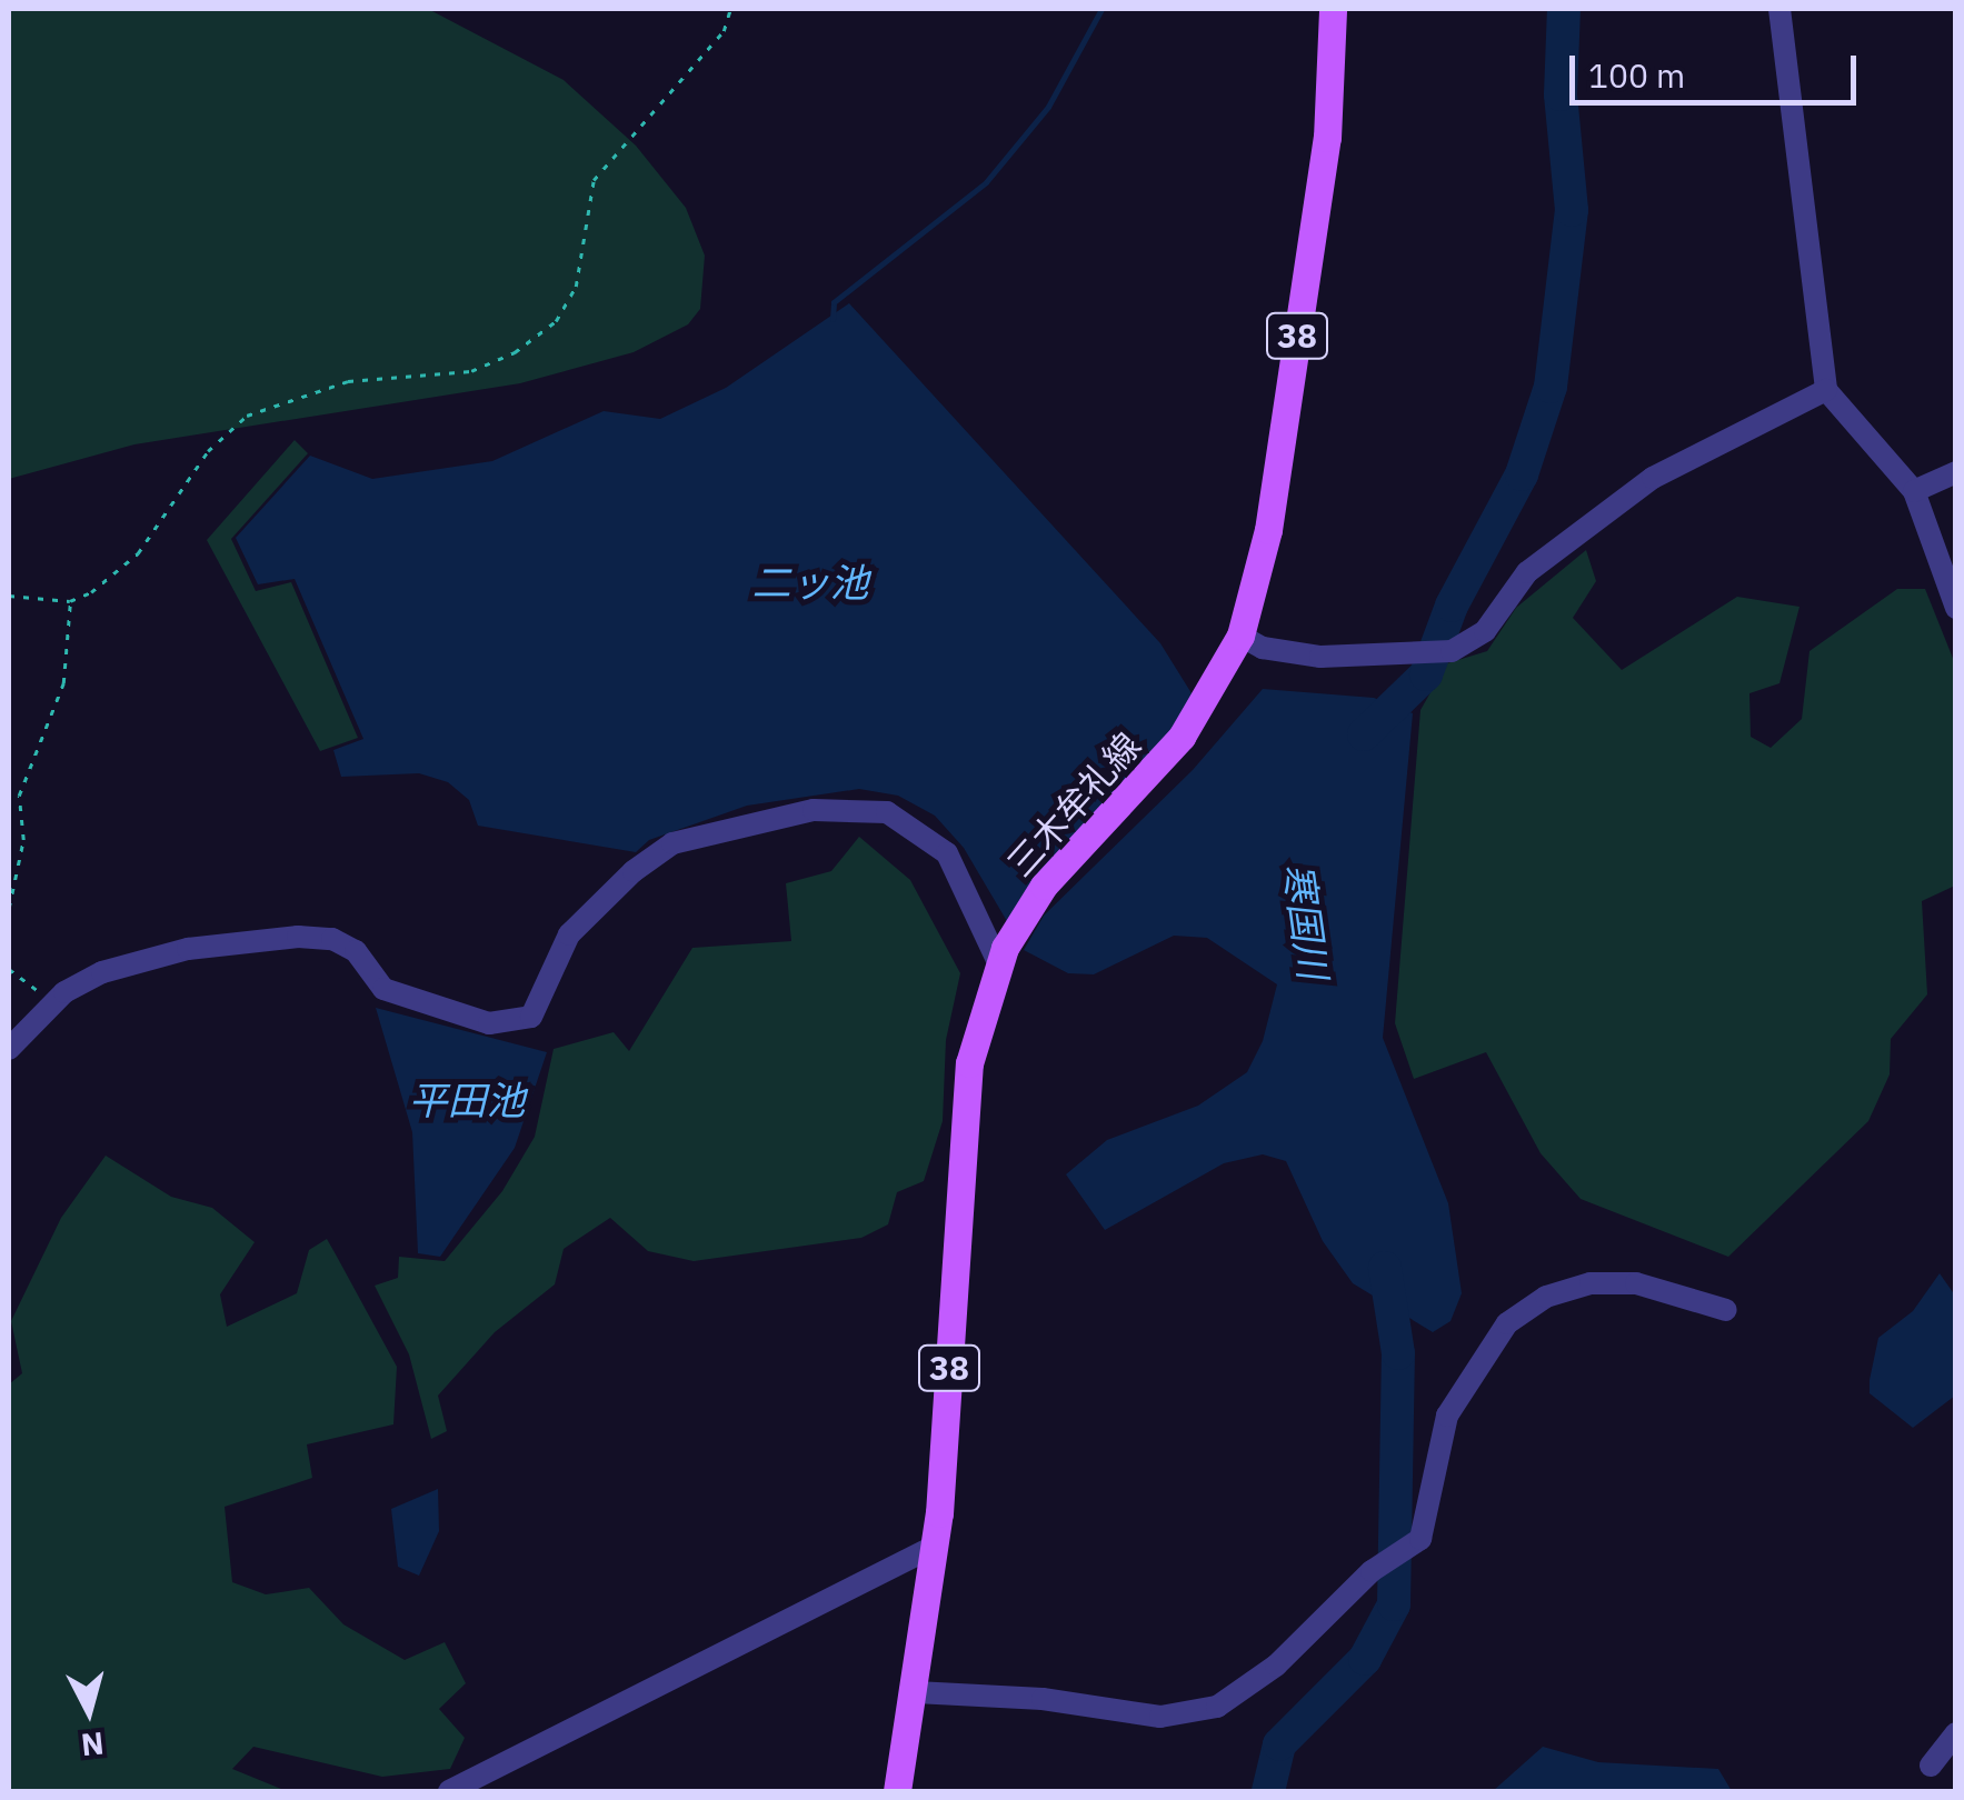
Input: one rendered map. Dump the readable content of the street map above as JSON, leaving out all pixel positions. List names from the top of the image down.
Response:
{
  "streets": {
    "main road": ["38", "三木牟礼線"]
  },
  "water": ["二ッ池", "寒国川", "平田池"],
  "scale_bar": "100 m",
  "north": "bottom"
}
